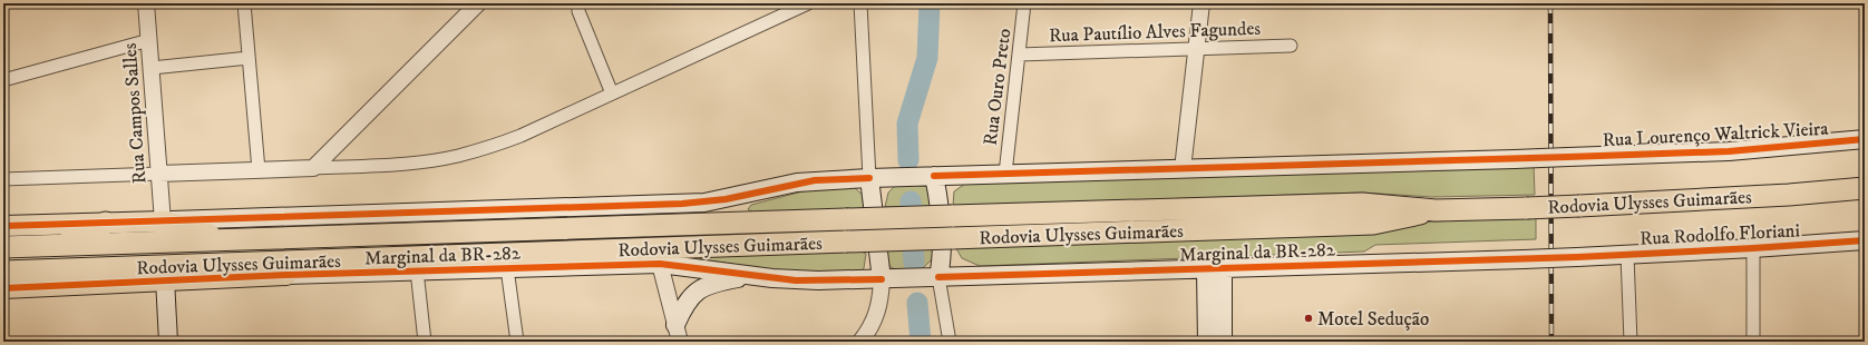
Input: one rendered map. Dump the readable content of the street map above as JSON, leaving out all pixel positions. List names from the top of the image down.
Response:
{
  "streets": {
    "highway": ["Rodovia Ulysses Guimarães"],
    "main road": ["Rua Lourenço Waltrick Vieira", "Rua Rodolfo Floriani", "Marginal da BR-282"],
    "street": ["Rua Pautílio Alves Fagundes", "Rua Ouro Preto", "Rua Campos Salles"]
  },
  "crossings": [
    ["Rua Pautílio Alves Fagundes", "Rua Ouro Preto"],
    ["Rua Rodolfo Floriani", "Marginal da BR-282"]
  ],
  "places": ["Motel Sedução"]
}
